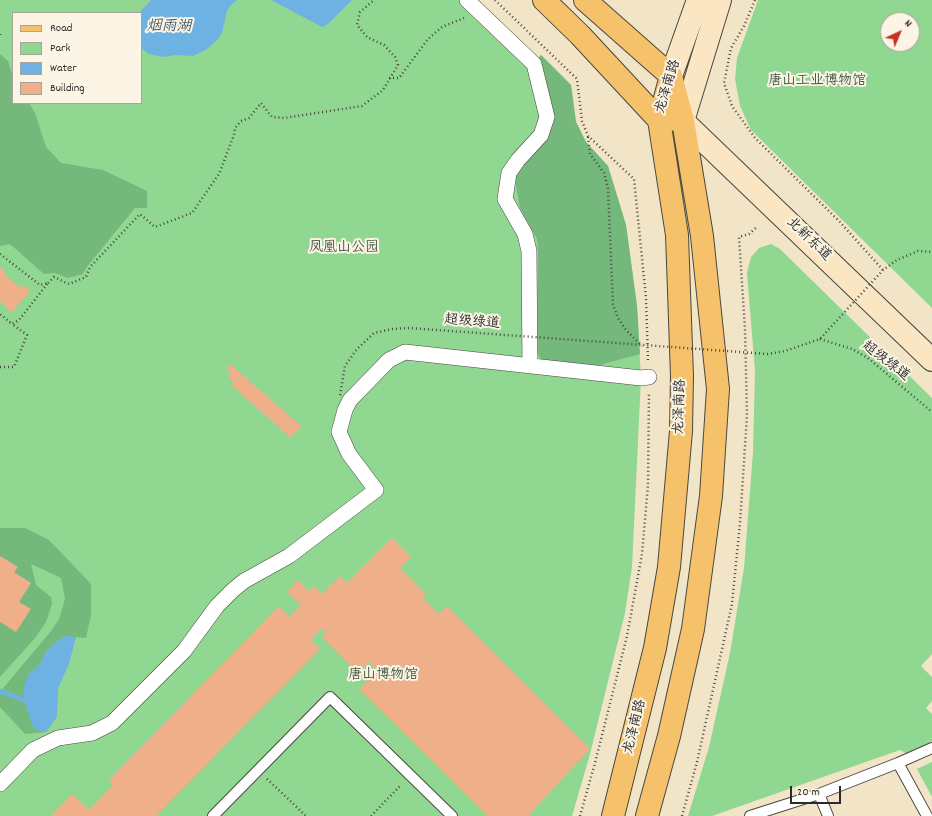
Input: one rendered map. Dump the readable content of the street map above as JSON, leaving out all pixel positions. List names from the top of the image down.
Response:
{
  "streets": {
    "main road": ["龙泽南路", "北新东道"],
    "path": ["超级绿道"]
  },
  "crossings": [
    ["龙泽南路", "北新东道"]
  ],
  "water": ["烟雨湖"],
  "parks": ["唐山工业博物馆", "凤凰山公园", "唐山博物馆"],
  "legend": [
    "Road",
    "Park",
    "Water",
    "Building"
  ],
  "scale_bar": "20 m",
  "north": "top right"
}
